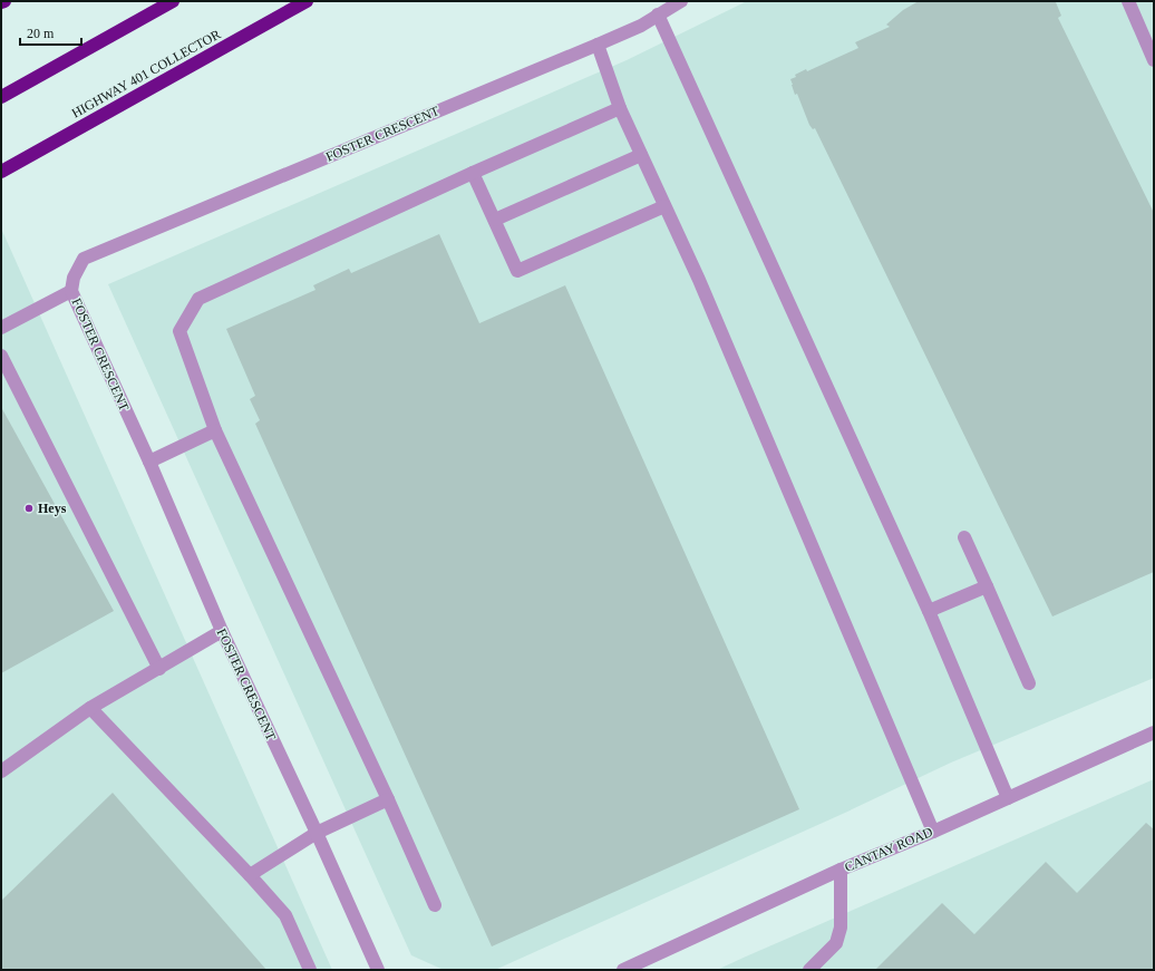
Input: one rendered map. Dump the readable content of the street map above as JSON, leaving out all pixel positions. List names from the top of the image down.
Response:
{
  "streets": {
    "highway": ["HIGHWAY 401 COLLECTOR"],
    "street": ["FOSTER CRESCENT", "CANTAY ROAD"]
  },
  "places": ["Heys"],
  "scale_bar": "20 m"
}
